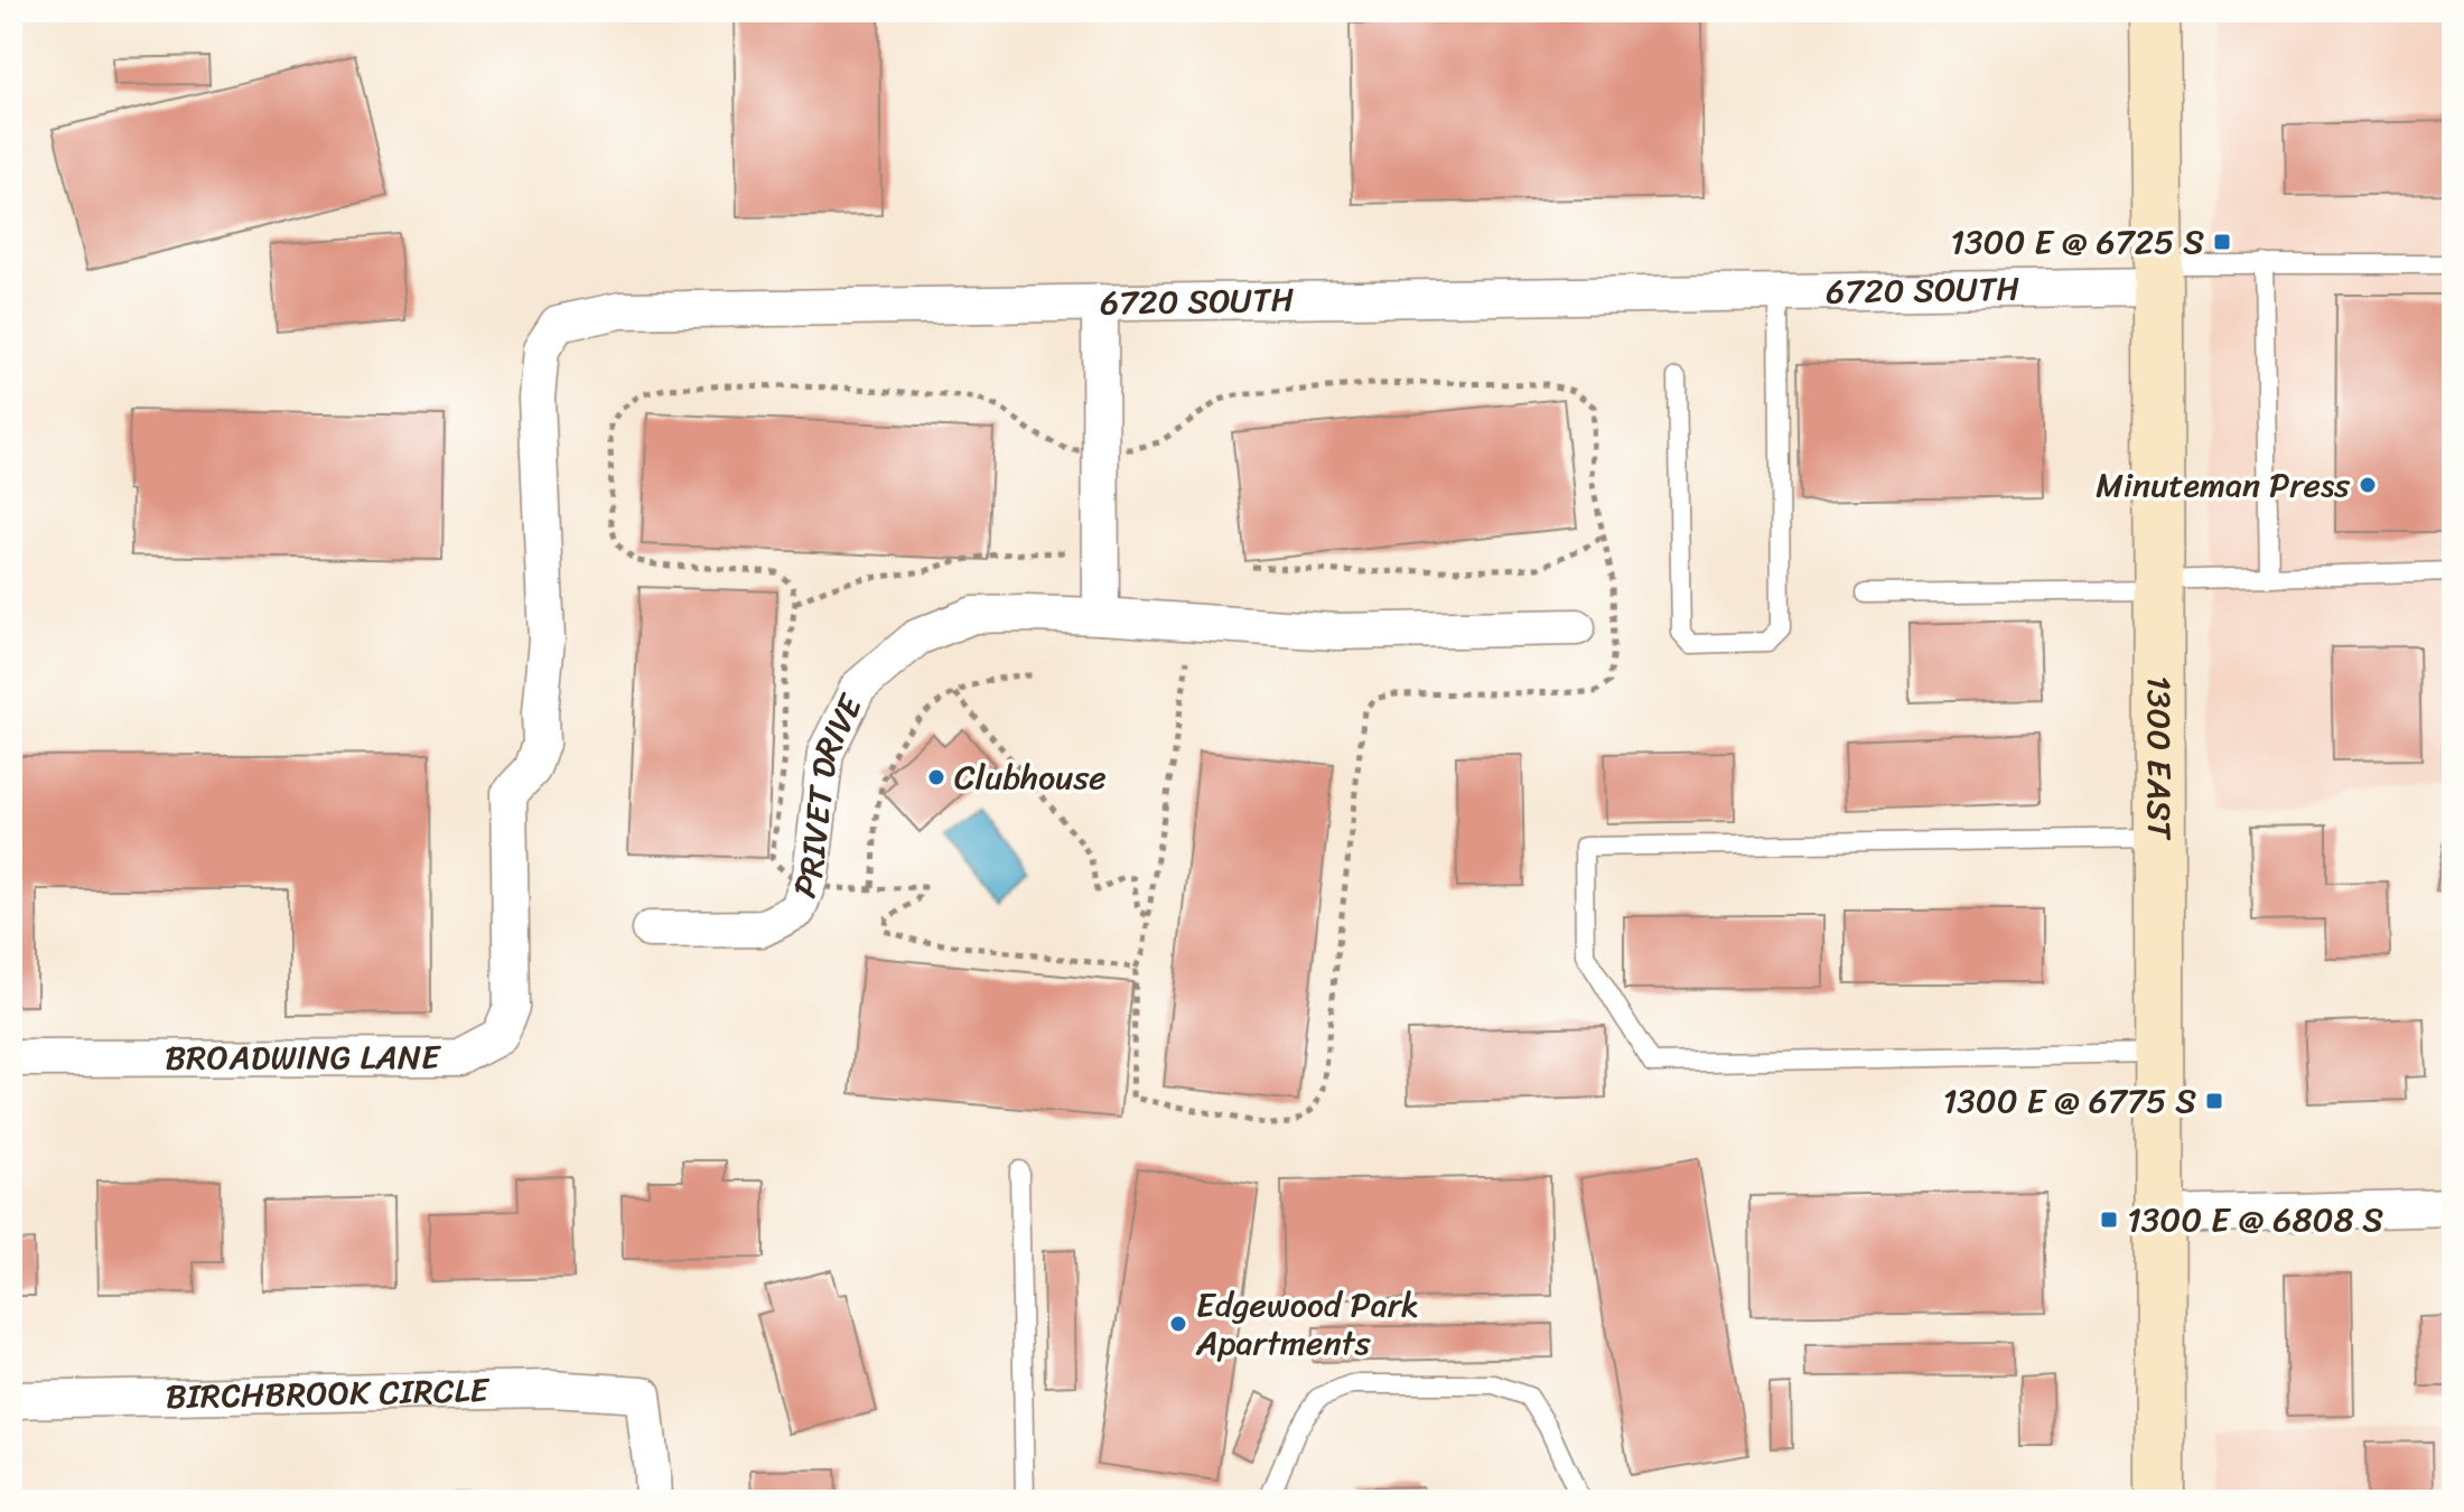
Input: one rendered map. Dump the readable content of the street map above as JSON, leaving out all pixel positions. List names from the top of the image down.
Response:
{
  "streets": {
    "main road": ["1300 EAST"],
    "street": [
      "6720 SOUTH",
      "PRIVET DRIVE",
      "BROADWING LANE",
      "BIRCHBROOK CIRCLE"
    ]
  },
  "crossings": [
    ["6720 SOUTH", "1300 EAST"],
    ["6720 SOUTH", "BROADWING LANE"]
  ],
  "places": {
    "transit": ["1300 E @ 6725 S", "1300 E @ 6775 S", "1300 E @ 6808 S"],
    "other": ["Minuteman Press", "Clubhouse", "Edgewood Park Apartments"]
  }
}
